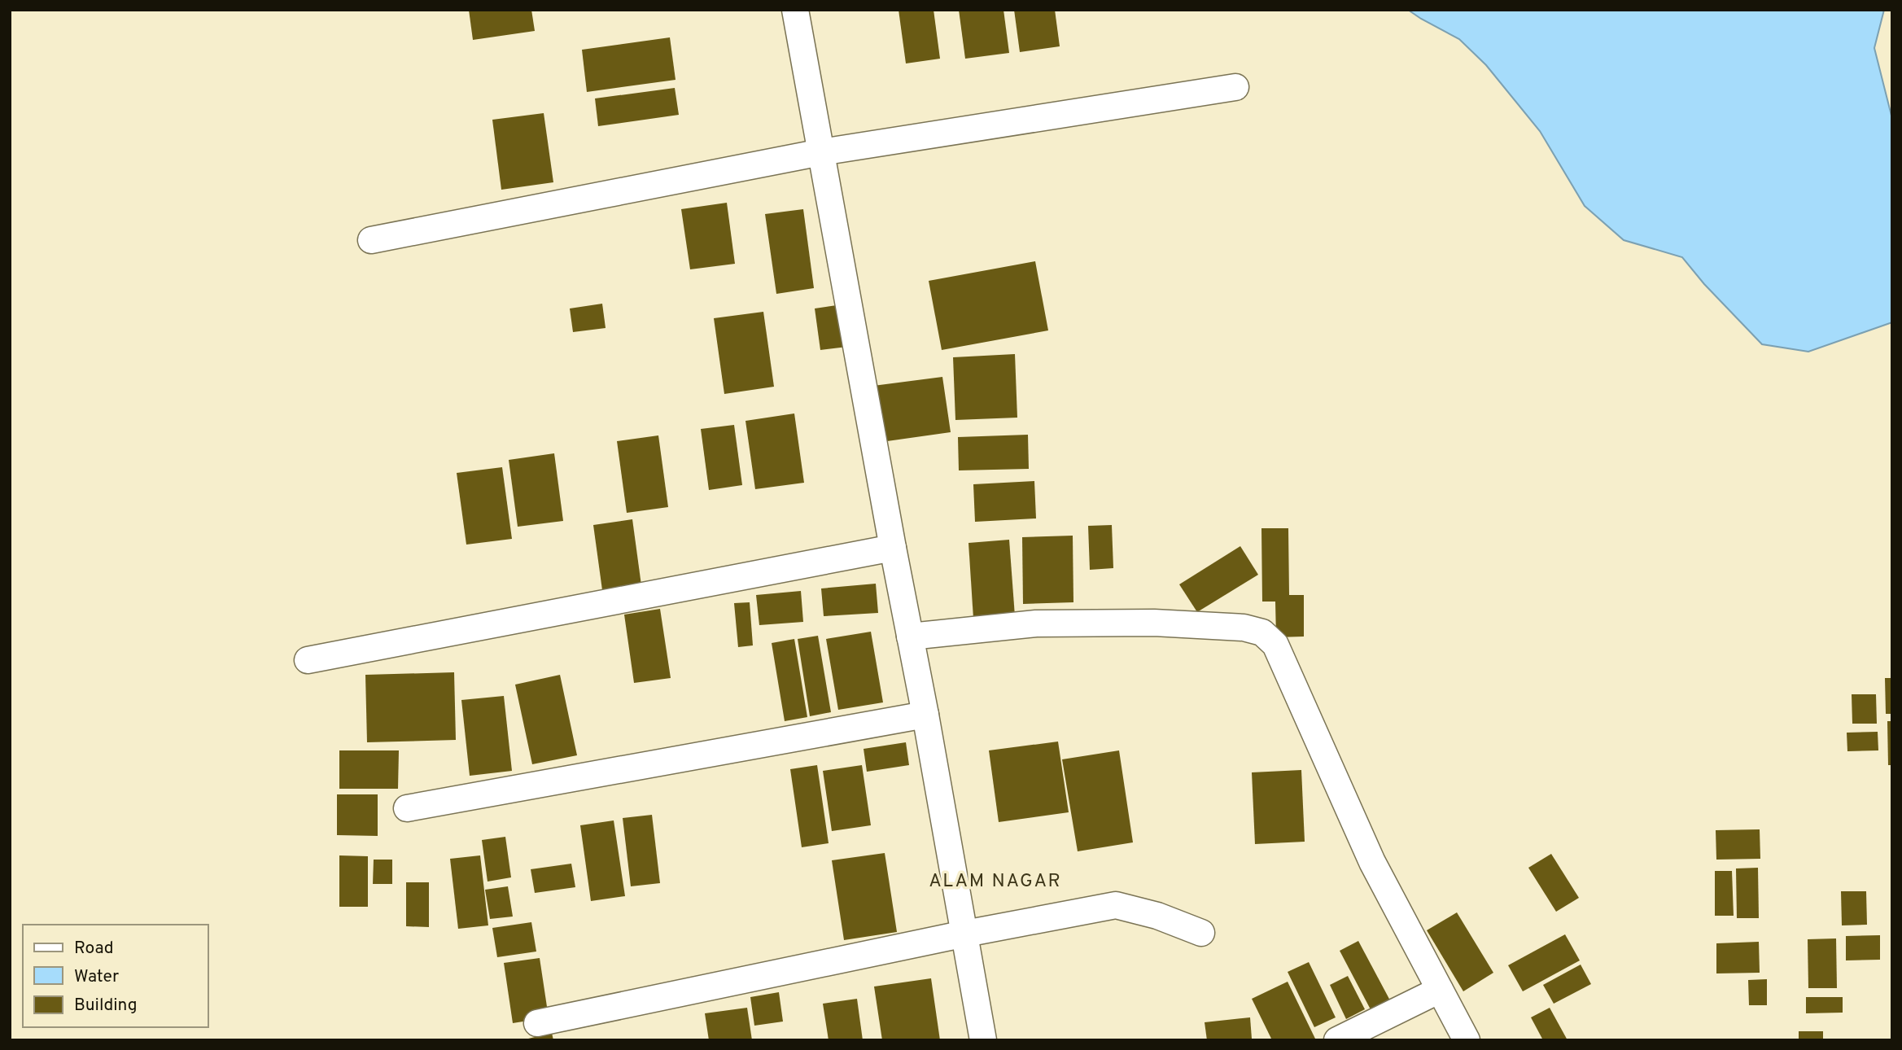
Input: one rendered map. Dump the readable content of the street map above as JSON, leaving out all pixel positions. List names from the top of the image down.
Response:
{
  "districts": ["ALAM NAGAR"],
  "legend": ["Road", "Water", "Building"]
}
